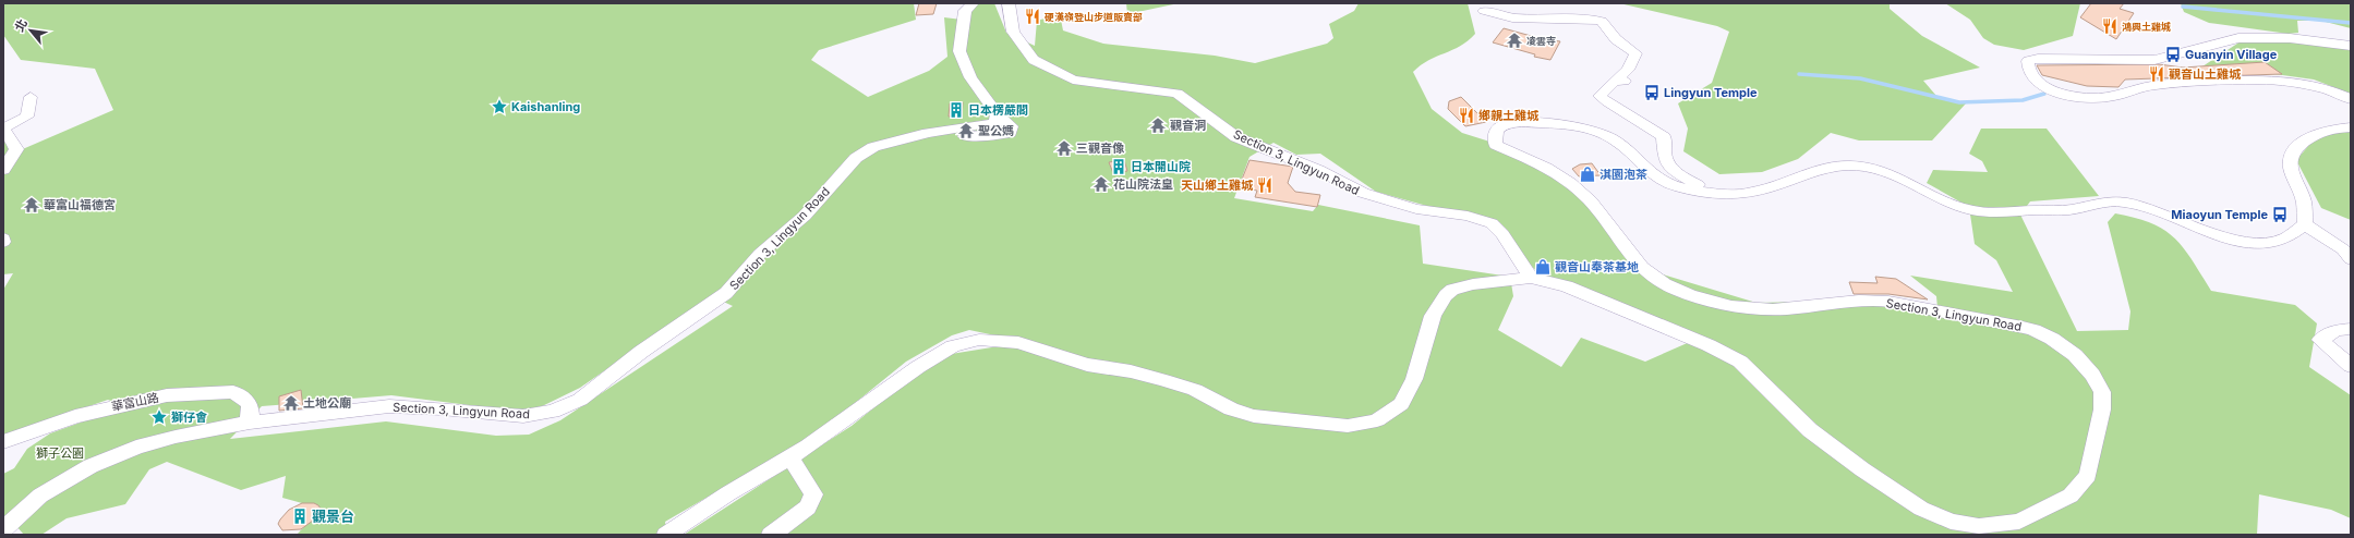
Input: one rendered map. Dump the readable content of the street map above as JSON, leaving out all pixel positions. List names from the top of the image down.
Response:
{
  "streets": {
    "street": ["Section 3, Lingyun Road", "華富山路"]
  },
  "crossings": [
    ["Section 3, Lingyun Road", "華富山路"]
  ],
  "parks": ["獅子公園"],
  "places": {
    "restaurant": [
      "硬漢嶺登山步道販賣部",
      "鴻興土雞城",
      "觀音山土雞城",
      "鄉親土雞城",
      "天山鄉土雞城"
    ],
    "temple": [
      "凌雲寺",
      "觀音洞",
      "聖公媽",
      "三觀音像",
      "花山院法皇",
      "華富山福德宮",
      "土地公廟"
    ],
    "bus stop": ["Guanyin Village", "Lingyun Temple", "Miaoyun Temple"],
    "place": ["Kaishanling", "獅仔會"],
    "building": ["日本楞嚴閣", "日本開山院", "觀景台"],
    "shop": ["淇園泡茶", "觀音山奉茶基地"]
  },
  "north": "top left"
}
